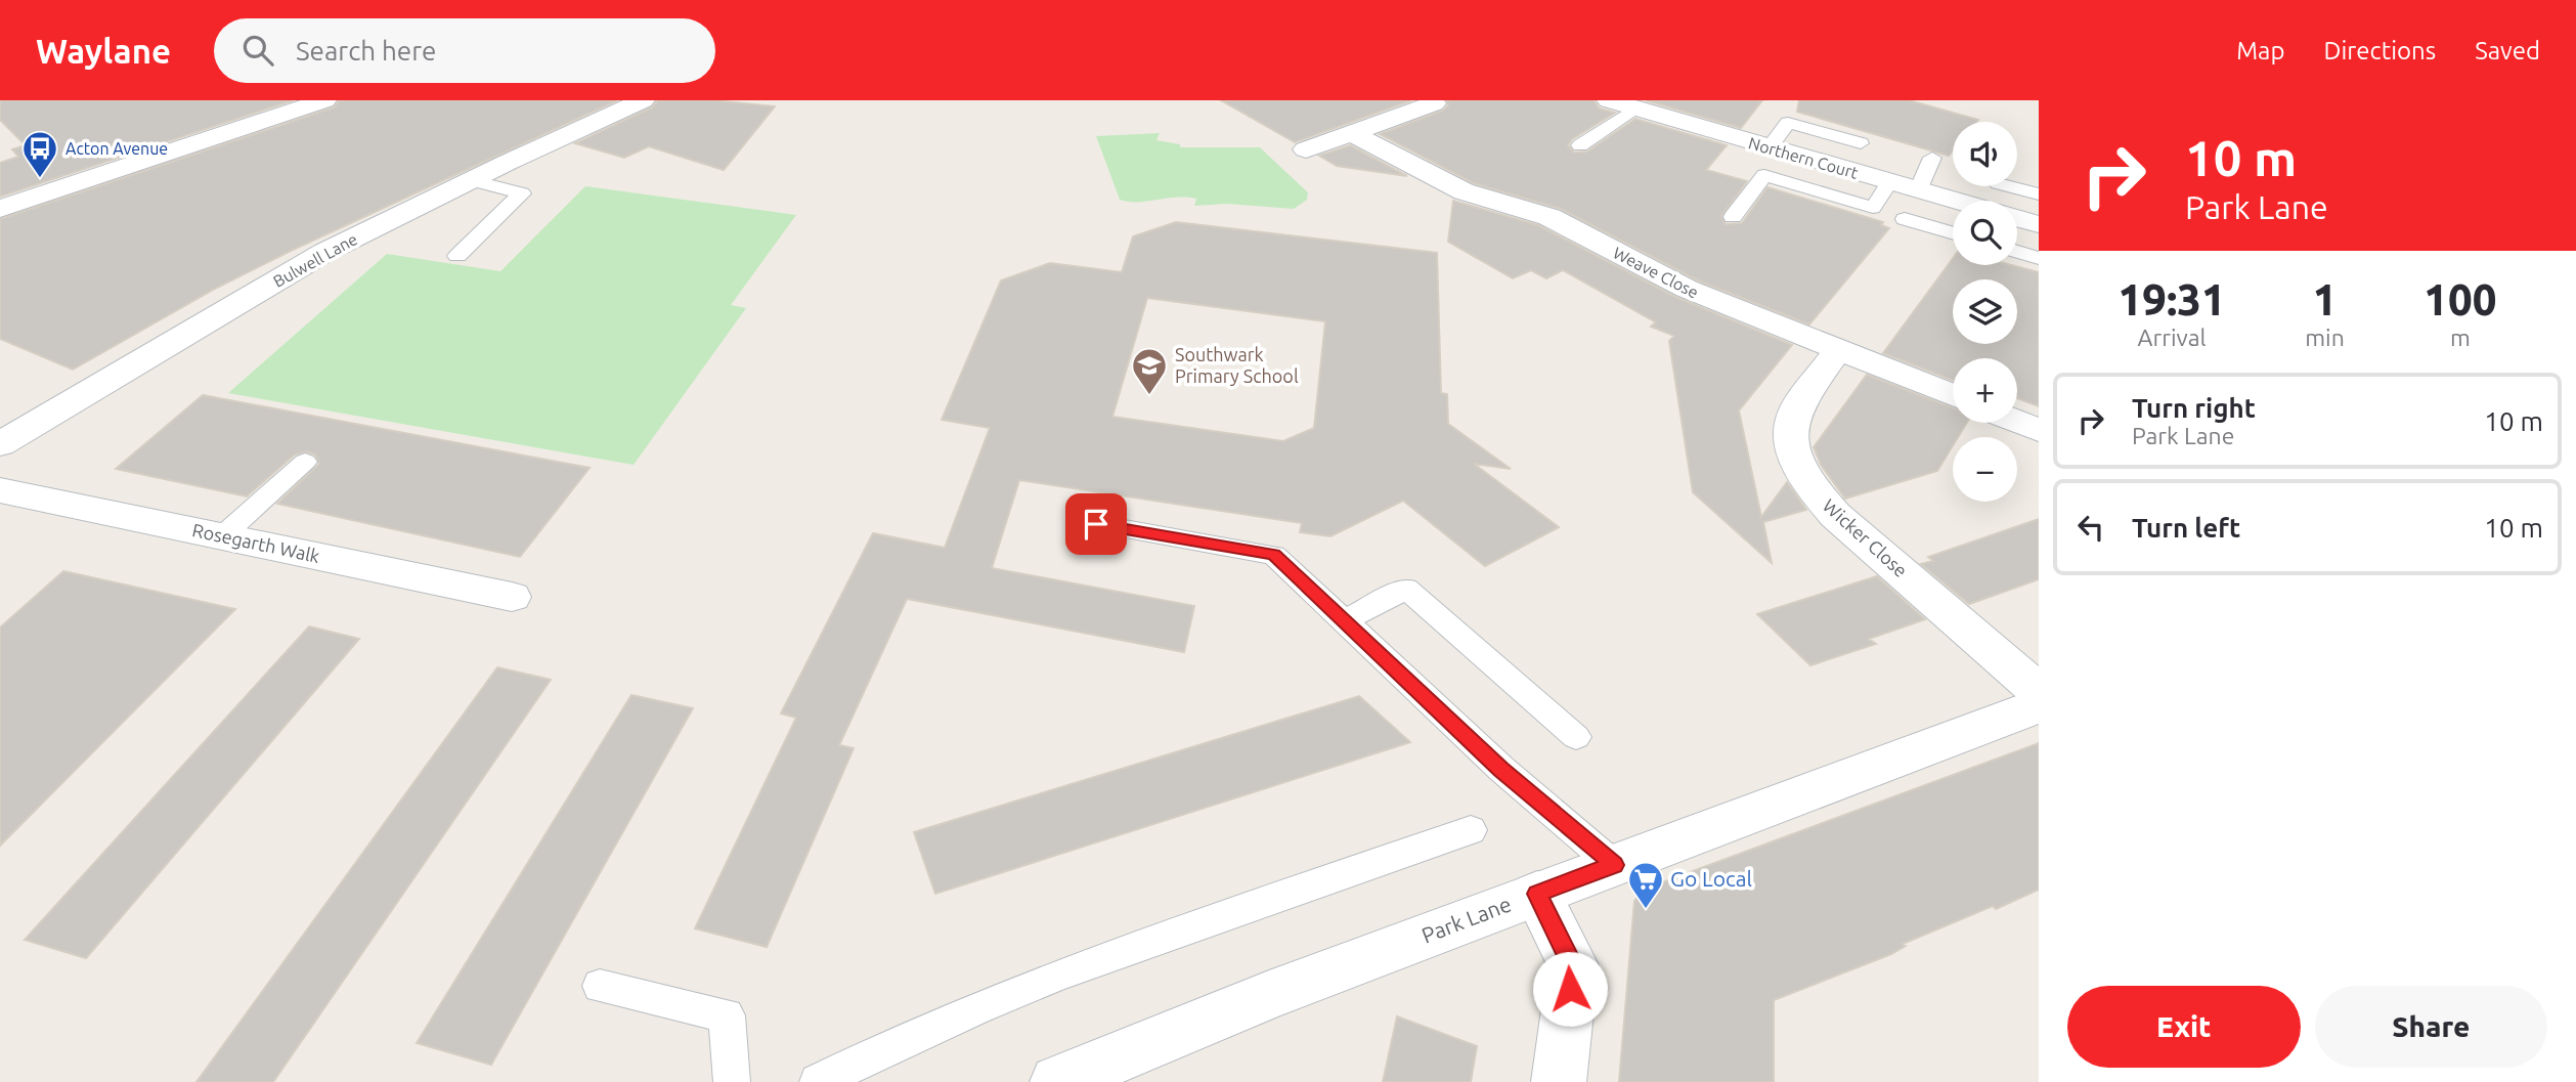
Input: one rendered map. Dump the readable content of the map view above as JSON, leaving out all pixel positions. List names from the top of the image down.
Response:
{
  "streets": {
    "street": [
      "Northern Court",
      "Bulwell Lane",
      "Weave Close",
      "Wicker Close",
      "Rosegarth Walk",
      "Park Lane"
    ]
  },
  "crossings": [
    ["Weave Close", "Wicker Close"]
  ],
  "places": {
    "bus stop": ["Acton Avenue"],
    "school or university": ["Southwark Primary School"],
    "supermarket": ["Go Local"]
  },
  "page": {
    "header": "Waylane",
    "search": "Search here",
    "nav": ["Map", "Directions", "Saved"],
    "turn": ["10 m", "Park Lane"],
    "map_buttons": ["+", "−"],
    "eta": [
      "19:31",
      "Arrival",
      "1",
      "min",
      "100",
      "m"
    ],
    "list": [
      {
        "name": "Turn right",
        "note": "Park Lane",
        "value": "10 m"
      },
      {
        "name": "Turn left",
        "value": "10 m"
      }
    ],
    "buttons": ["Exit", "Share"]
  }
}
